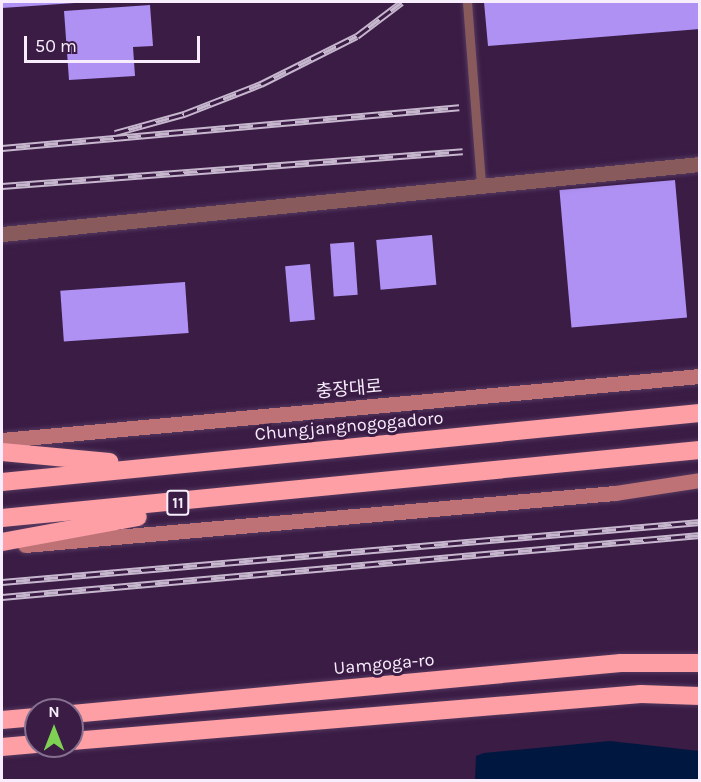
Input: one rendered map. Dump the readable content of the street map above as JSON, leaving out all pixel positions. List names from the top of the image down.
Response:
{
  "streets": {
    "highway": ["Chungjangnogogadoro", "11", "Uamgoga-ro"],
    "main road": ["충장대로"]
  },
  "scale_bar": "50 m",
  "north": "top"
}
